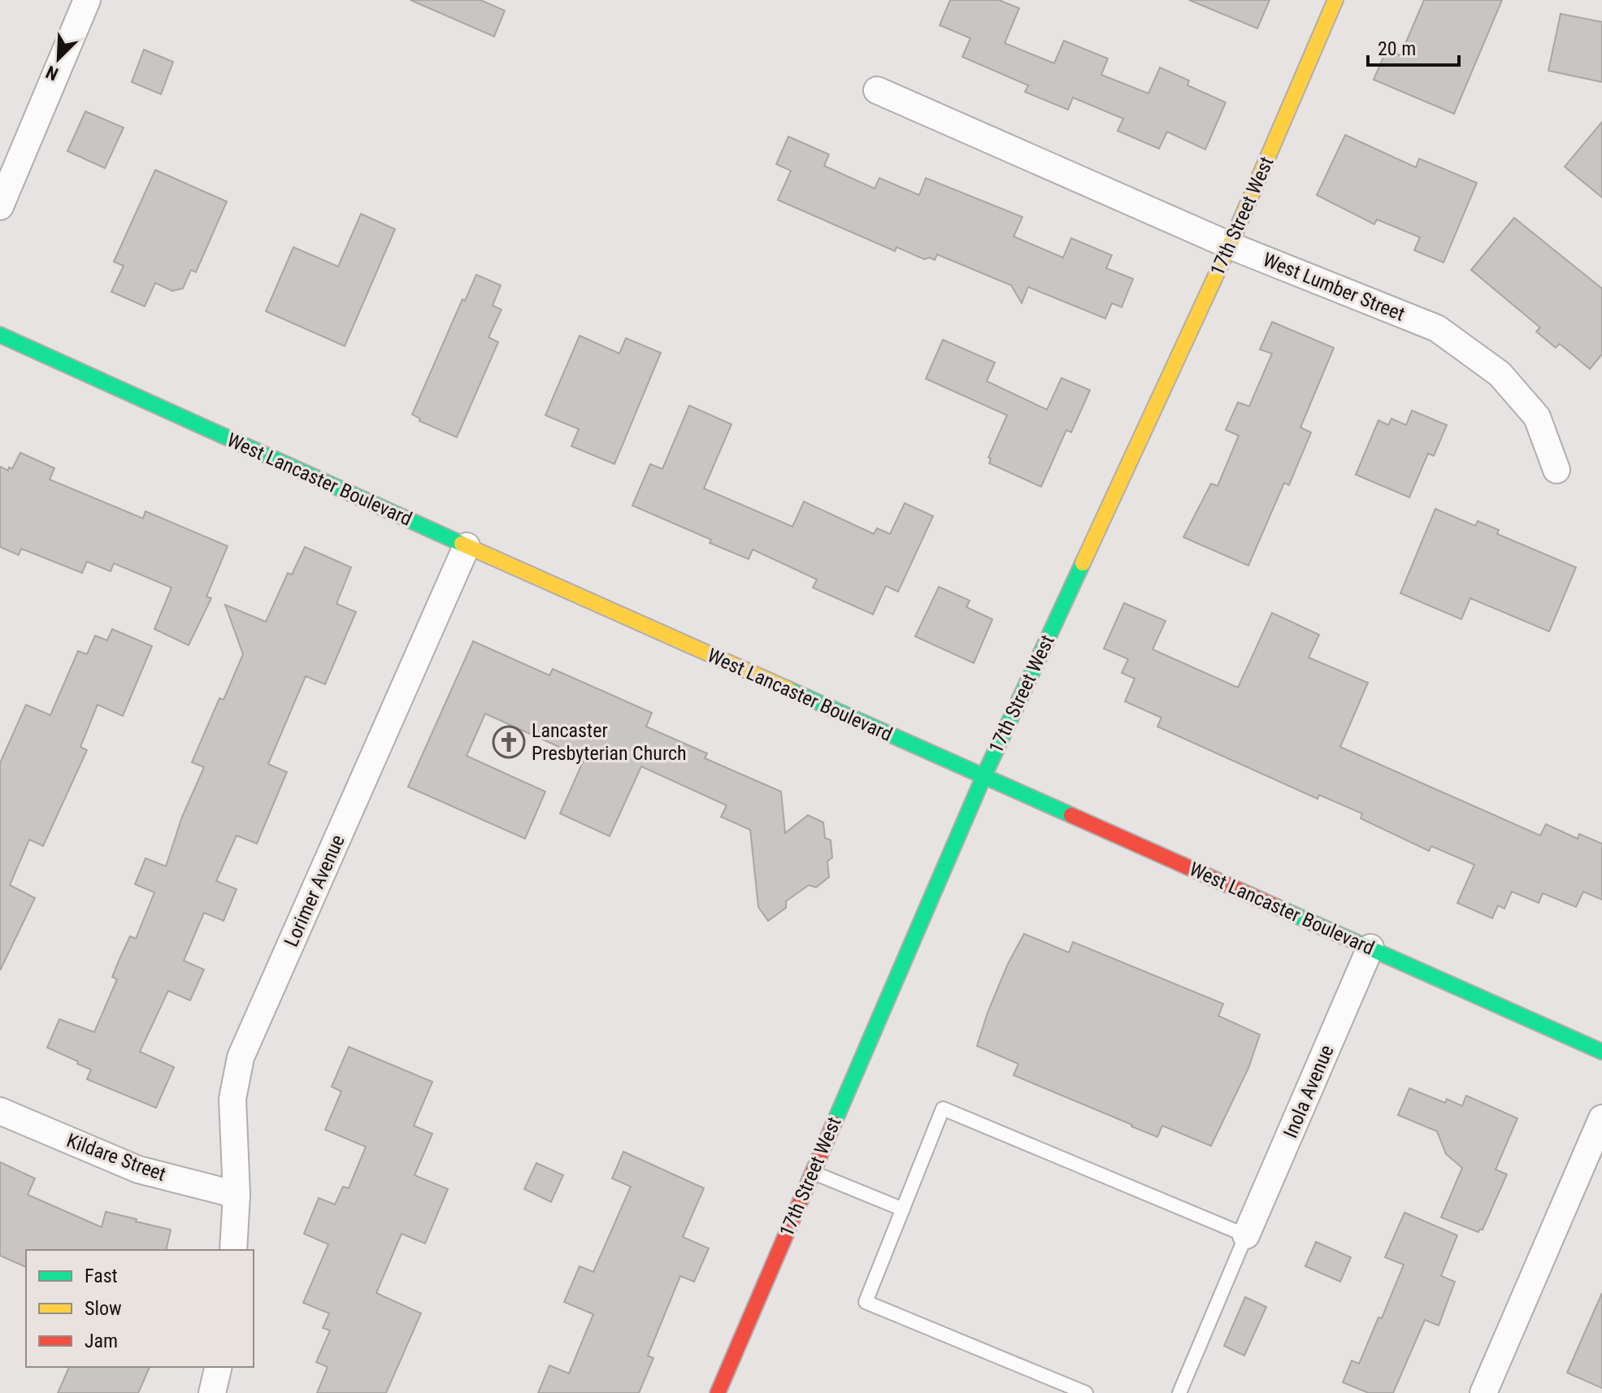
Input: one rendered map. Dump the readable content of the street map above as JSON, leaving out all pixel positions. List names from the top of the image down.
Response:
{
  "streets": {
    "street": [
      "17th Street West",
      "West Lumber Street",
      "West Lancaster Boulevard",
      "Lorimer Avenue",
      "Inola Avenue",
      "Kildare Street"
    ]
  },
  "crossings": [
    ["17th Street West", "West Lumber Street"],
    ["17th Street West", "West Lancaster Boulevard"],
    ["West Lancaster Boulevard", "Lorimer Avenue"],
    ["West Lancaster Boulevard", "Inola Avenue"],
    ["Lorimer Avenue", "Kildare Street"]
  ],
  "places": {
    "church": ["Lancaster Presbyterian Church"]
  },
  "legend": ["Fast", "Slow", "Jam"],
  "scale_bar": "20 m",
  "north": "bottom left"
}
